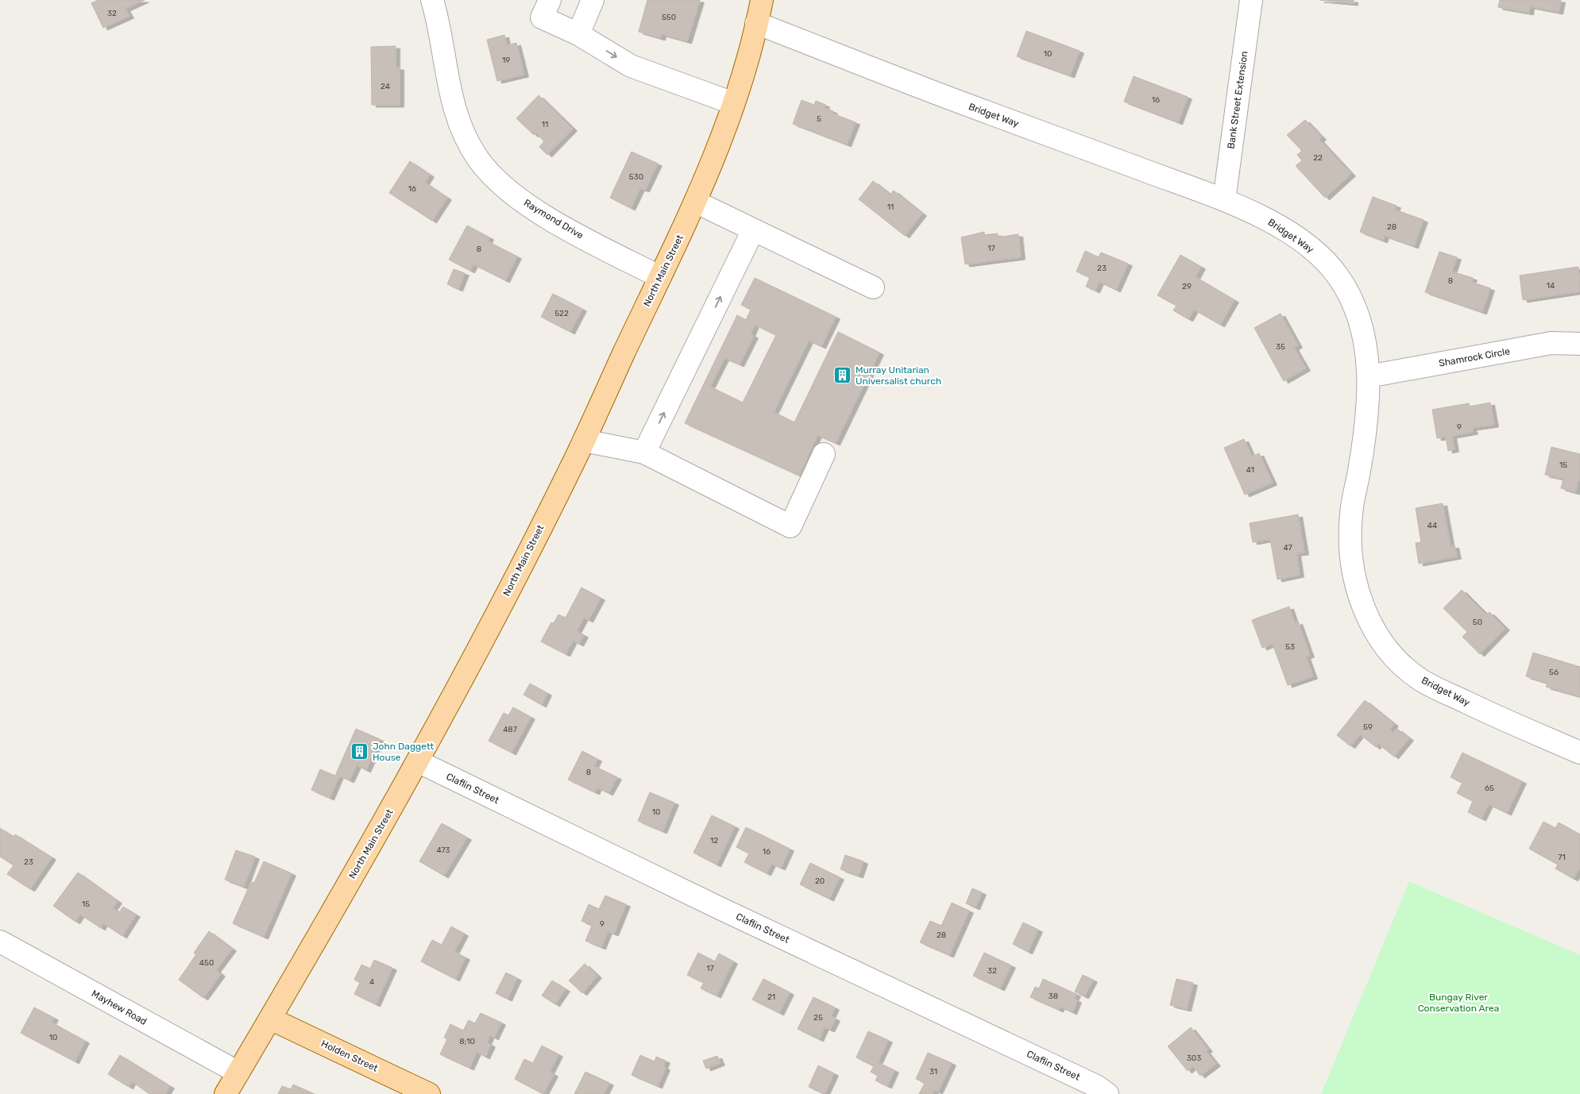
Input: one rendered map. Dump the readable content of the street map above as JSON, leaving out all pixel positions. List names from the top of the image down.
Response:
{
  "streets": {
    "main road": ["North Main Street", "Holden Street"],
    "street": [
      "Bank Street Extension",
      "Bridget Way",
      "Raymond Drive",
      "Shamrock Circle",
      "Claflin Street",
      "Mayhew Road"
    ]
  },
  "crossings": [
    ["Bank Street Extension", "Bridget Way"],
    ["Bridget Way", "North Main Street"],
    ["Bridget Way", "Shamrock Circle"],
    ["Raymond Drive", "North Main Street"],
    ["North Main Street", "Claflin Street"],
    ["North Main Street", "Mayhew Road"],
    ["North Main Street", "Holden Street"]
  ],
  "parks": ["Bungay River Conservation Area"],
  "places": {
    "building": ["Murray Unitarian Universalist church", "John Daggett House"]
  },
  "house_numbers": [
    "32",
    "550",
    "10",
    "19",
    "24",
    "16",
    "5",
    "11",
    "22",
    "530",
    "16",
    "11",
    "28",
    "17",
    "8",
    "23",
    "8",
    "14",
    "29",
    "522",
    "35",
    "9",
    "15",
    "41",
    "44",
    "47",
    "50",
    "53",
    "56",
    "59",
    "487",
    "8",
    "65",
    "10",
    "12",
    "473",
    "16",
    "71",
    "23",
    "20",
    "15",
    "9",
    "28",
    "450",
    "17",
    "32",
    "4",
    "38",
    "21",
    "25",
    "10",
    "8;10",
    "303",
    "31"
  ]
}
